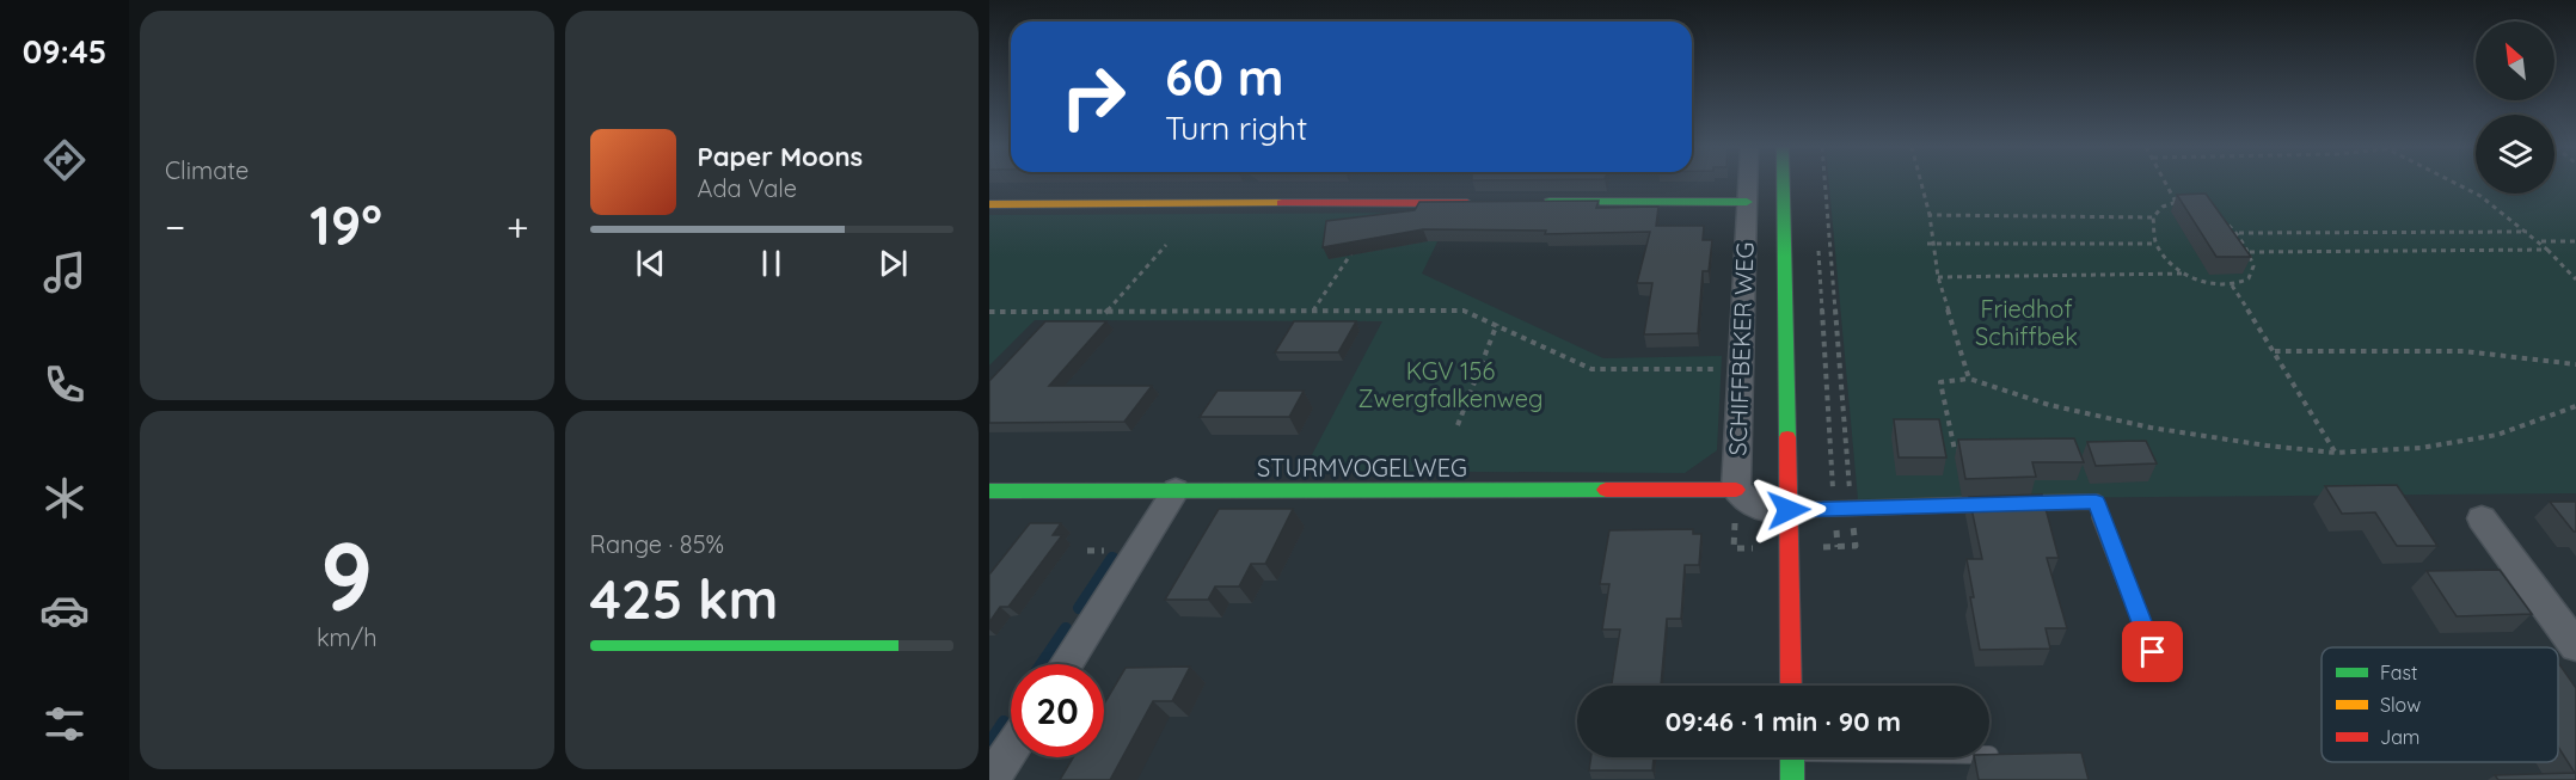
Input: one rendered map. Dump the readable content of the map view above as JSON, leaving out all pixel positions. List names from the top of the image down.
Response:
{
  "streets": {
    "street": ["SCHIFFBEKER WEG", "STURMVOGELWEG"]
  },
  "crossings": [
    ["SCHIFFBEKER WEG", "STURMVOGELWEG"]
  ],
  "parks": ["Friedhof Schiffbek", "KGV 156 Zwergfalkenweg"],
  "legend": ["Fast", "Slow", "Jam"],
  "north": "top left",
  "page": {
    "tabs": "09:45",
    "tile": [
      "Climate",
      ["9", "km/h"],
      ["Range · 85%", "425 km"]
    ],
    "turn": ["60 m", "Turn right"],
    "song": ["Paper Moons", "Ada Vale"],
    "heat": ["−", "19°", "+"],
    "limit": "20",
    "trip": "09:46 · 1 min · 90 m"
  }
}
